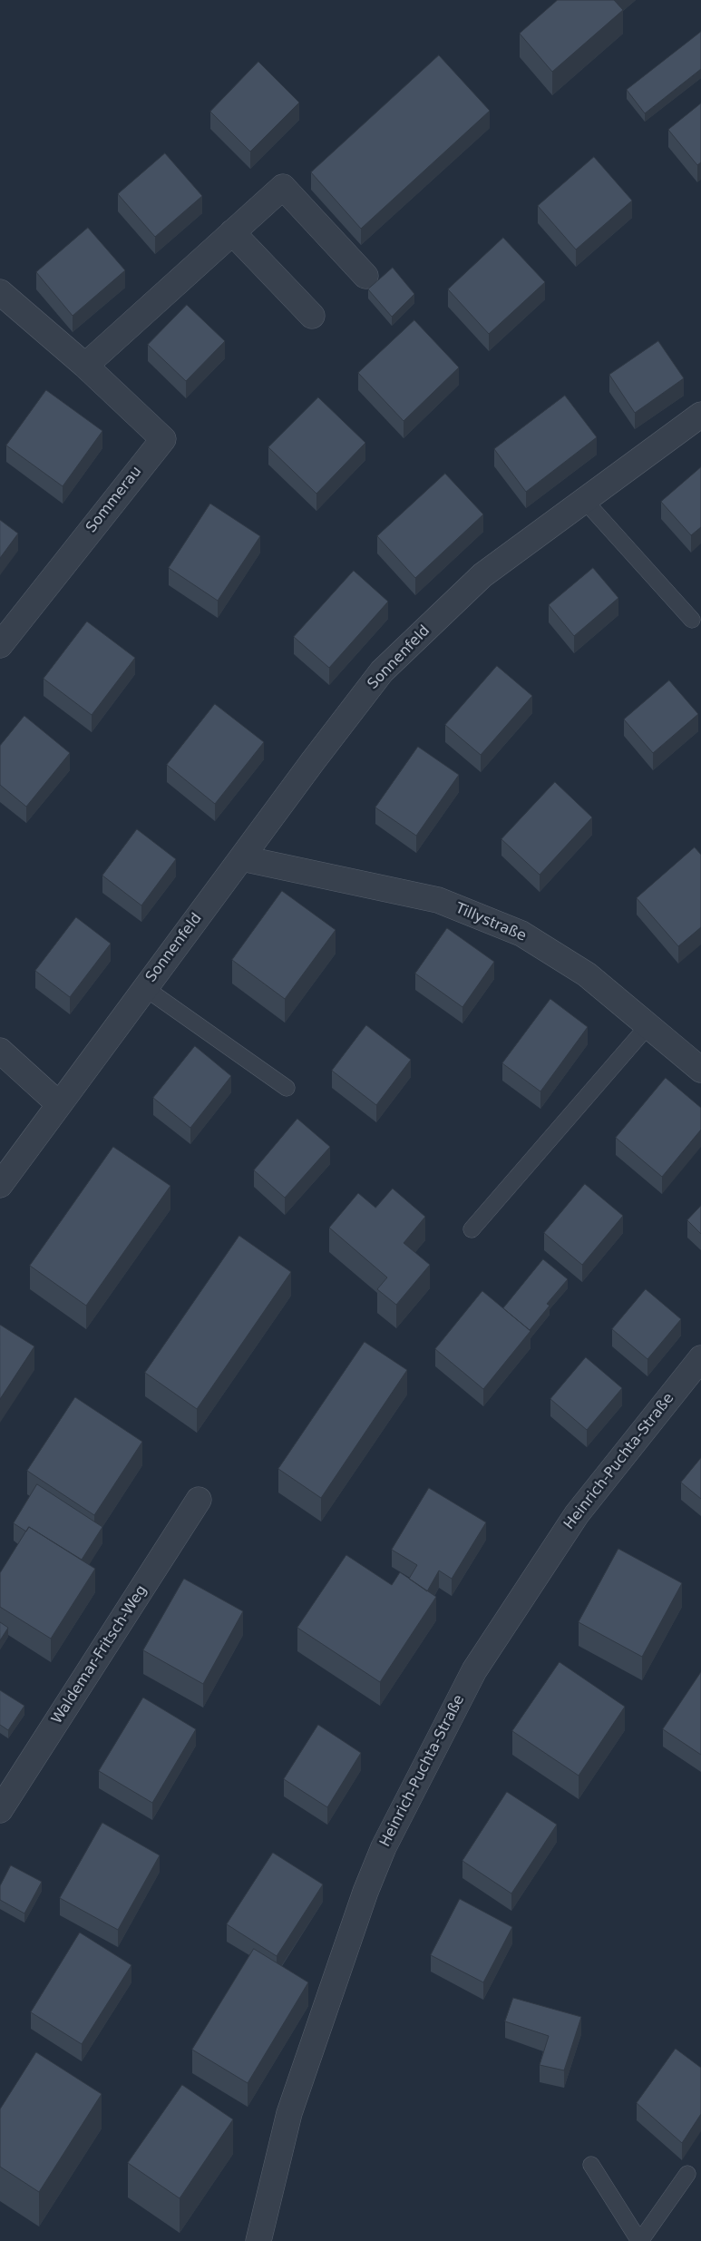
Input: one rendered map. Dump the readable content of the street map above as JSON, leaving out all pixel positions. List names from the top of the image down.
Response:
{
  "streets": {
    "street": [
      "Sommerau",
      "Sonnenfeld",
      "Tillystraße",
      "Heinrich-Puchta-Straße",
      "Waldemar-Fritsch-Weg"
    ]
  },
  "crossings": [
    ["Sonnenfeld", "Tillystraße"]
  ]
}
